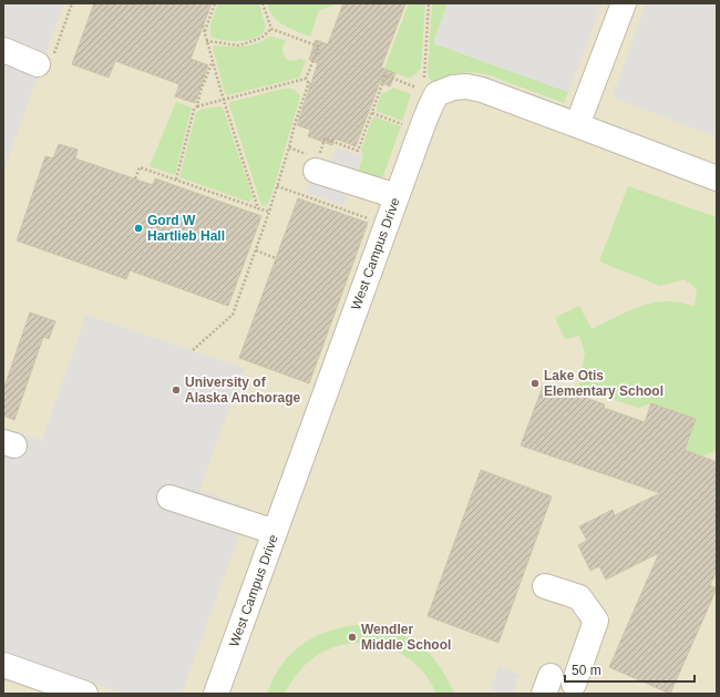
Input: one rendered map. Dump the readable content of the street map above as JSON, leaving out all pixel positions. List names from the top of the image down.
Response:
{
  "streets": {
    "street": ["West Campus Drive"]
  },
  "places": [
    "Gord W Hartlieb Hall",
    "Lake Otis Elementary School",
    "University of Alaska Anchorage",
    "Wendler Middle School"
  ],
  "scale_bar": "50 m"
}
